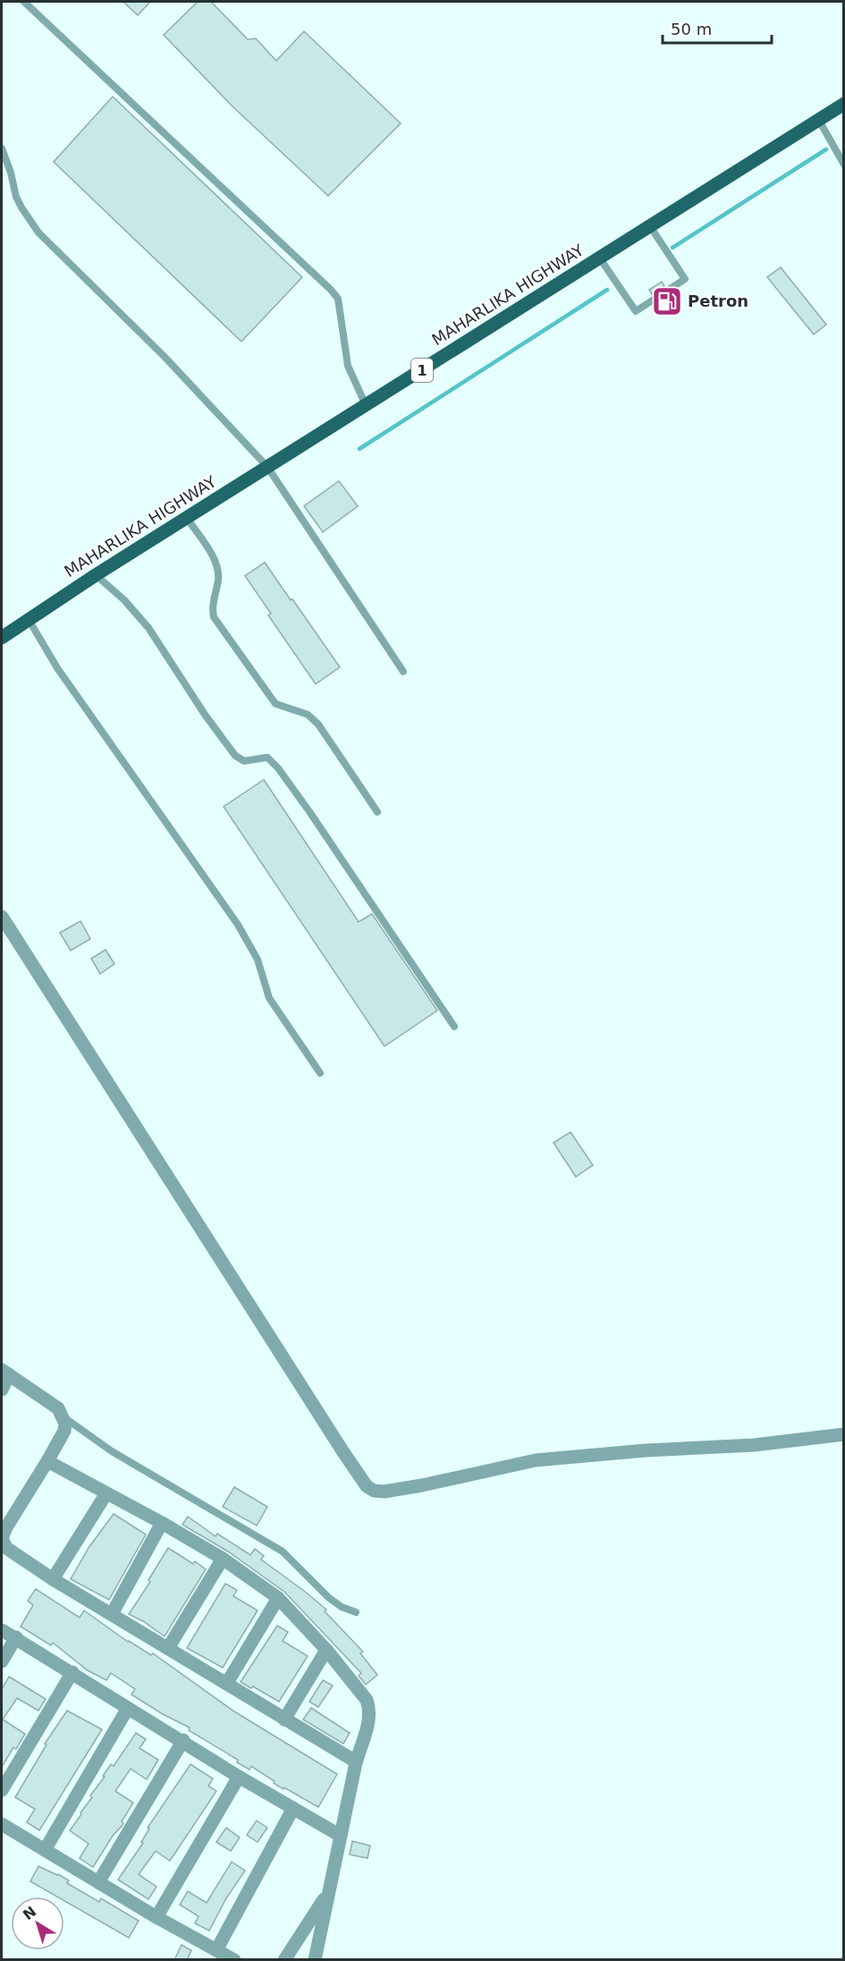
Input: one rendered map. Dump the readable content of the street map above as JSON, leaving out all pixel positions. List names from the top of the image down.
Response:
{
  "streets": {
    "main road": ["MAHARLIKA HIGHWAY", "1"]
  },
  "places": {
    "fuel station": ["Petron"]
  },
  "scale_bar": "50 m",
  "north": "top left"
}
